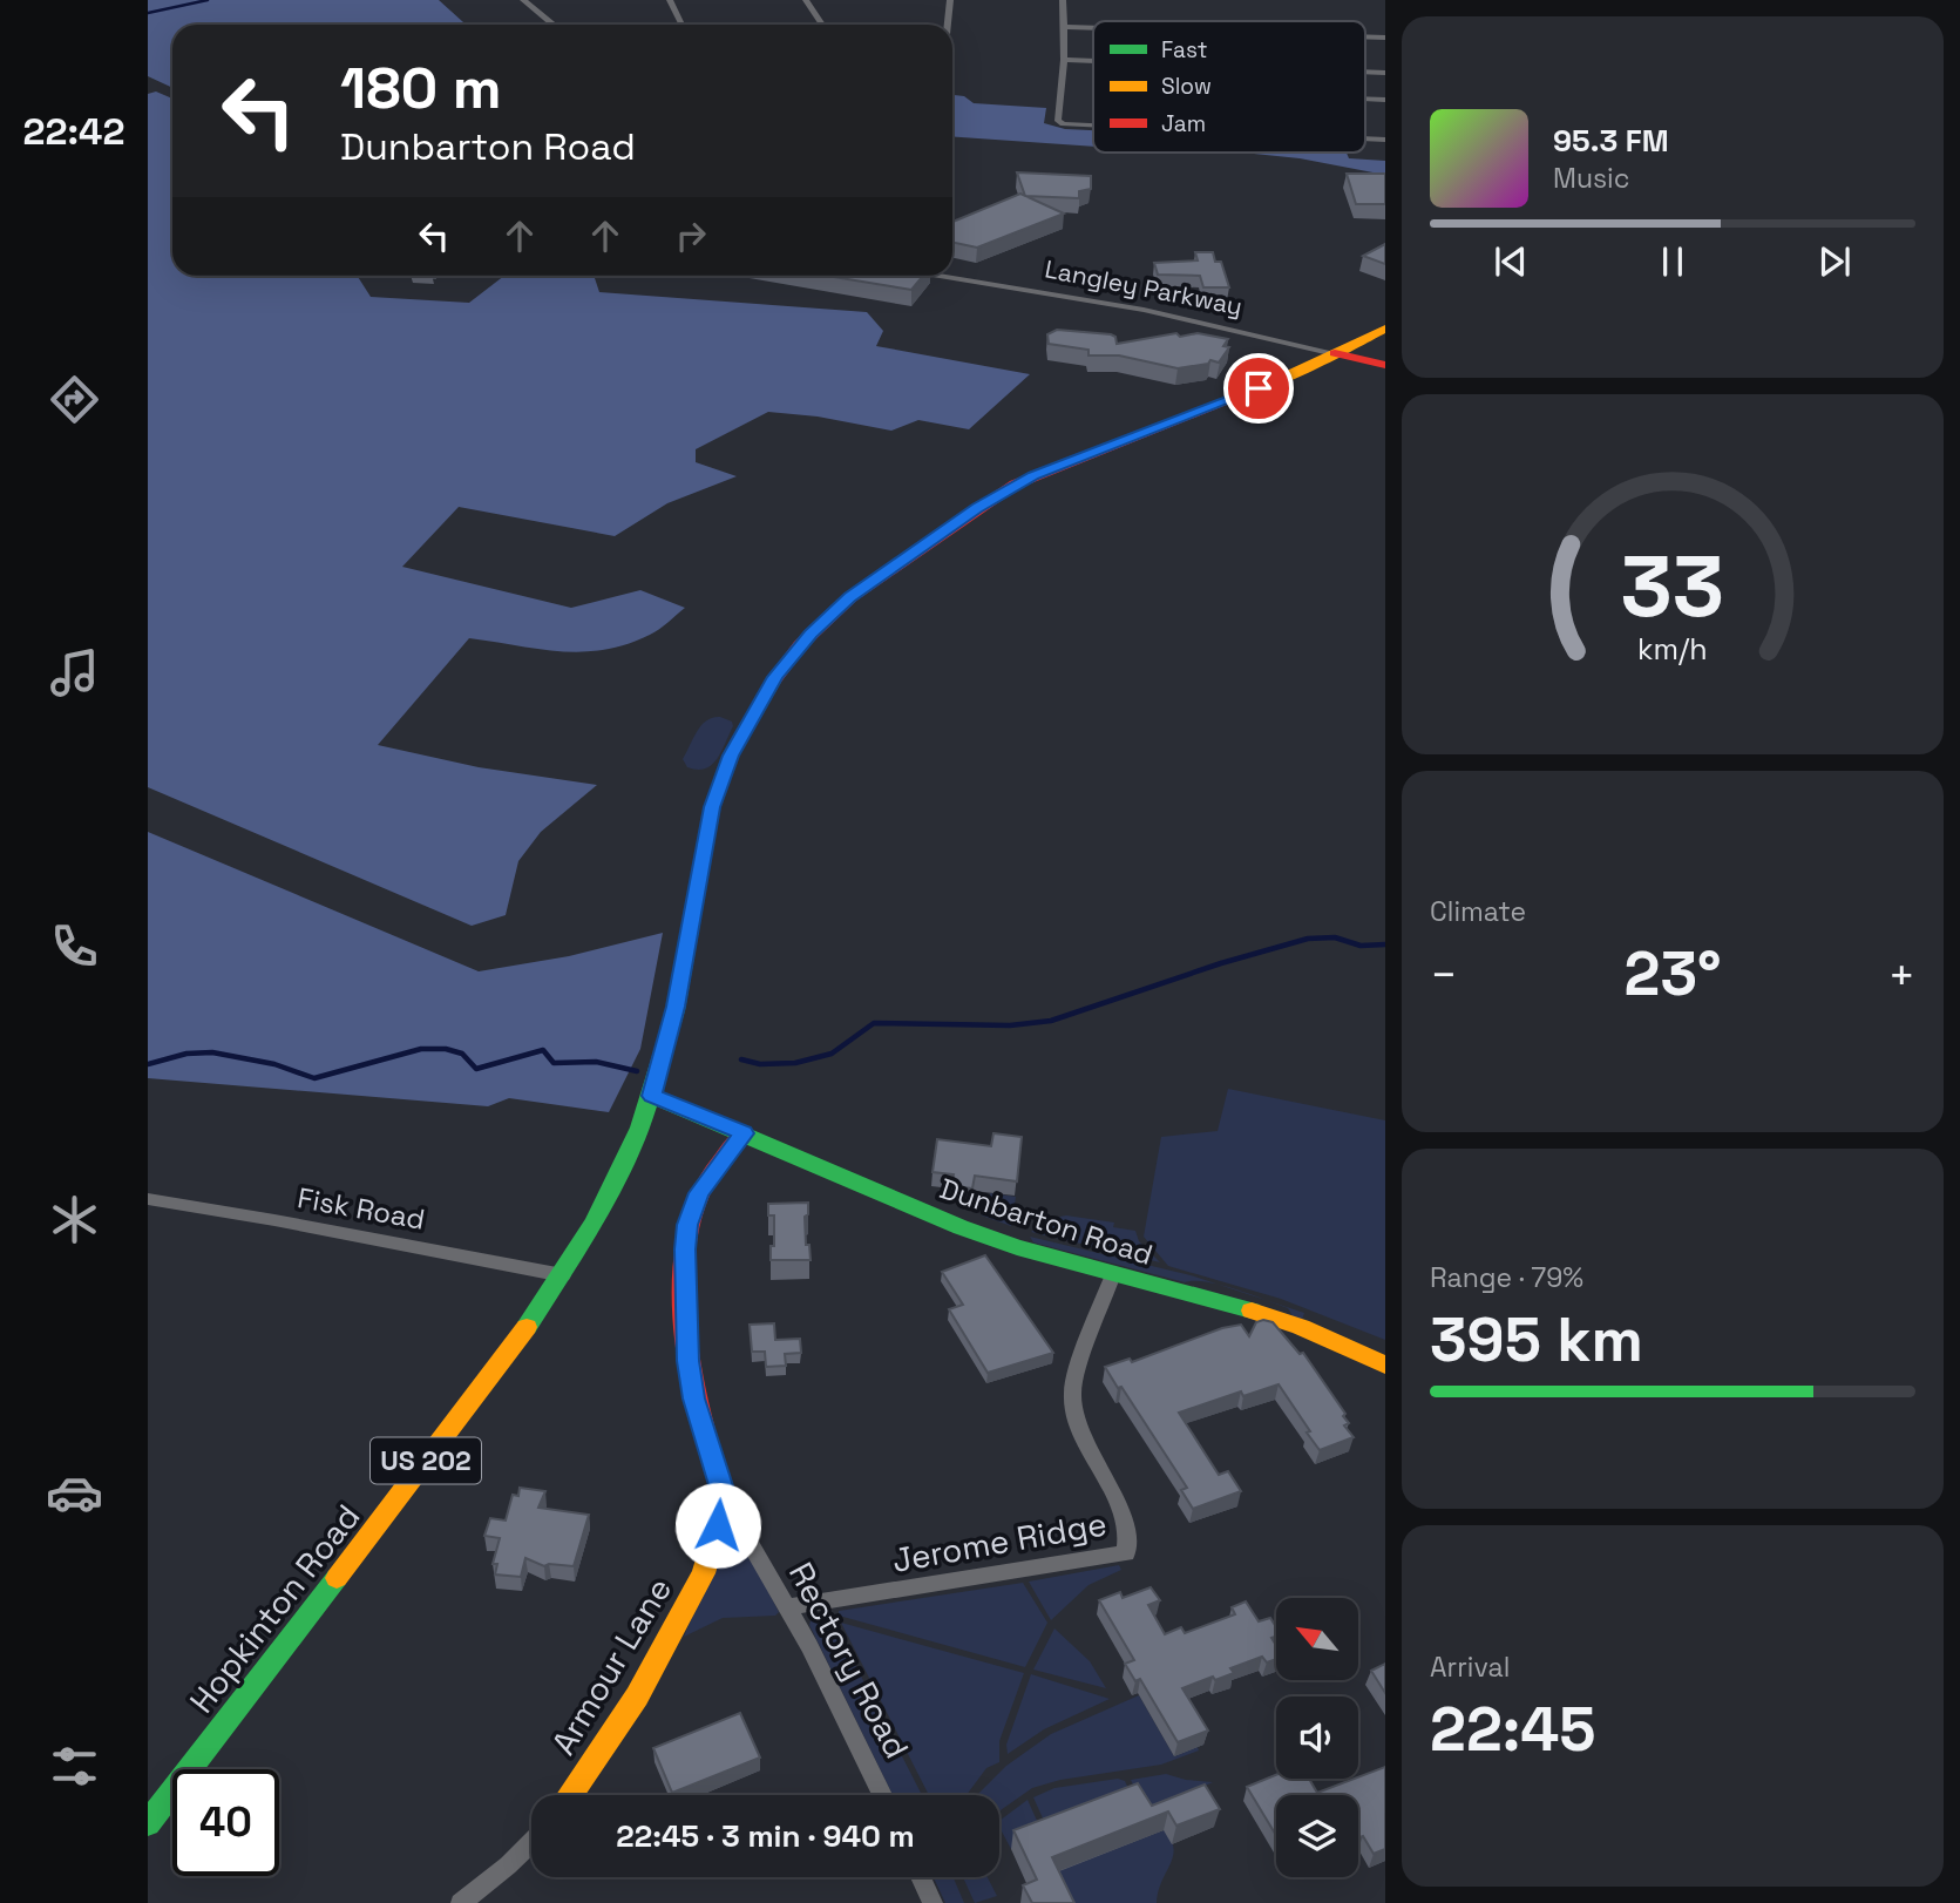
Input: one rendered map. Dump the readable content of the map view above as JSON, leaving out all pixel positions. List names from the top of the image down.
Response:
{
  "streets": {
    "main road": [
      "Langley Parkway",
      "Dunbarton Road",
      "US 202",
      "Hopkinton Road",
      "Armour Lane"
    ],
    "street": ["Fisk Road", "Jerome Ridge", "Rectory Road"]
  },
  "crossings": [
    ["Langley Parkway", "US 202"],
    ["Fisk Road", "Hopkinton Road"],
    ["Dunbarton Road", "US 202"],
    ["Dunbarton Road", "Jerome Ridge"],
    ["Dunbarton Road", "Hopkinton Road"],
    ["US 202", "Hopkinton Road"],
    ["Jerome Ridge", "Rectory Road"],
    ["Rectory Road", "Armour Lane"]
  ],
  "legend": ["Fast", "Slow", "Jam"],
  "north": "top left",
  "page": {
    "tabs": "22:42",
    "turn": ["180 m", "Dunbarton Road"],
    "song": ["95.3 FM", "Music"],
    "tile": [
      "Climate",
      ["Range · 79%", "395 km"],
      ["Arrival", "22:45"]
    ],
    "heat": ["−", "23°", "+"],
    "limit": "40",
    "trip": "22:45 · 3 min · 940 m",
    "gauge": ["33", "km/h"]
  }
}
